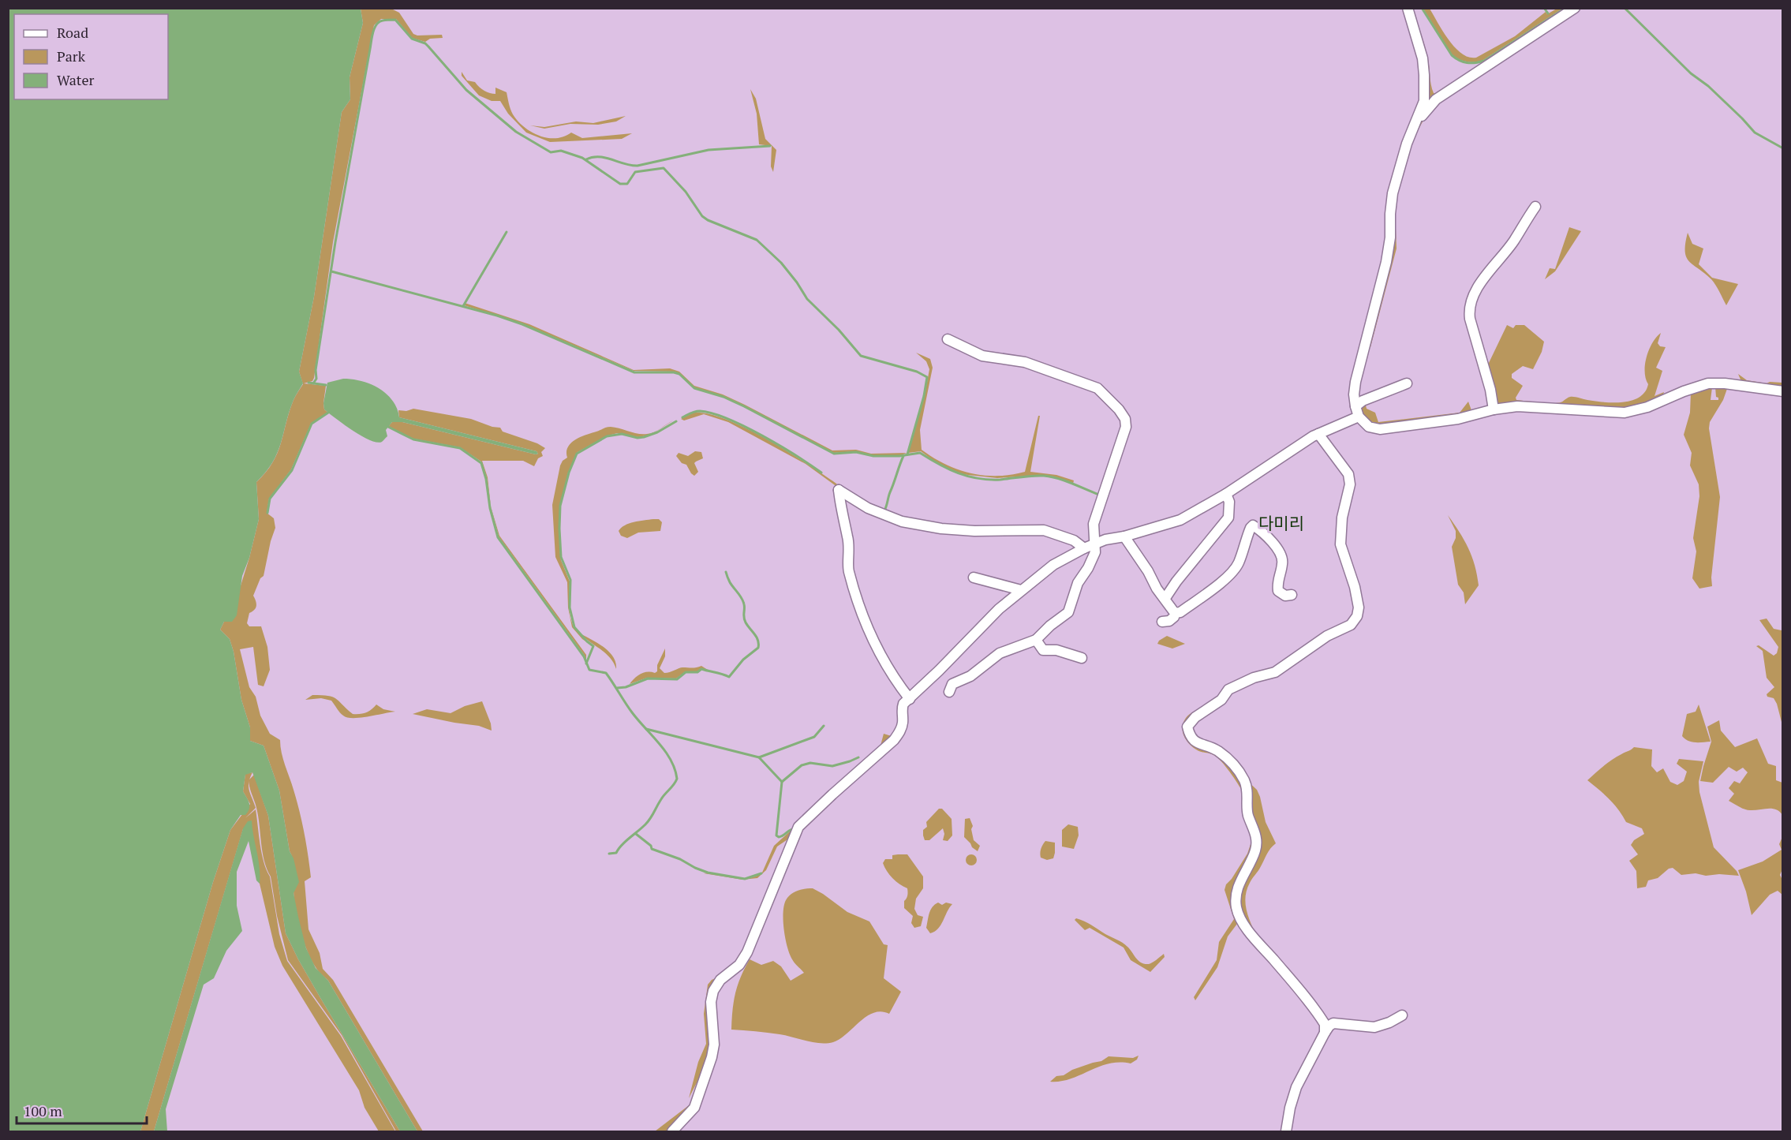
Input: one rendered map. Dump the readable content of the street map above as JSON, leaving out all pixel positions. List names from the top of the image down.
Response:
{
  "districts": ["다미리"],
  "legend": ["Road", "Park", "Water"],
  "scale_bar": "100 m"
}
